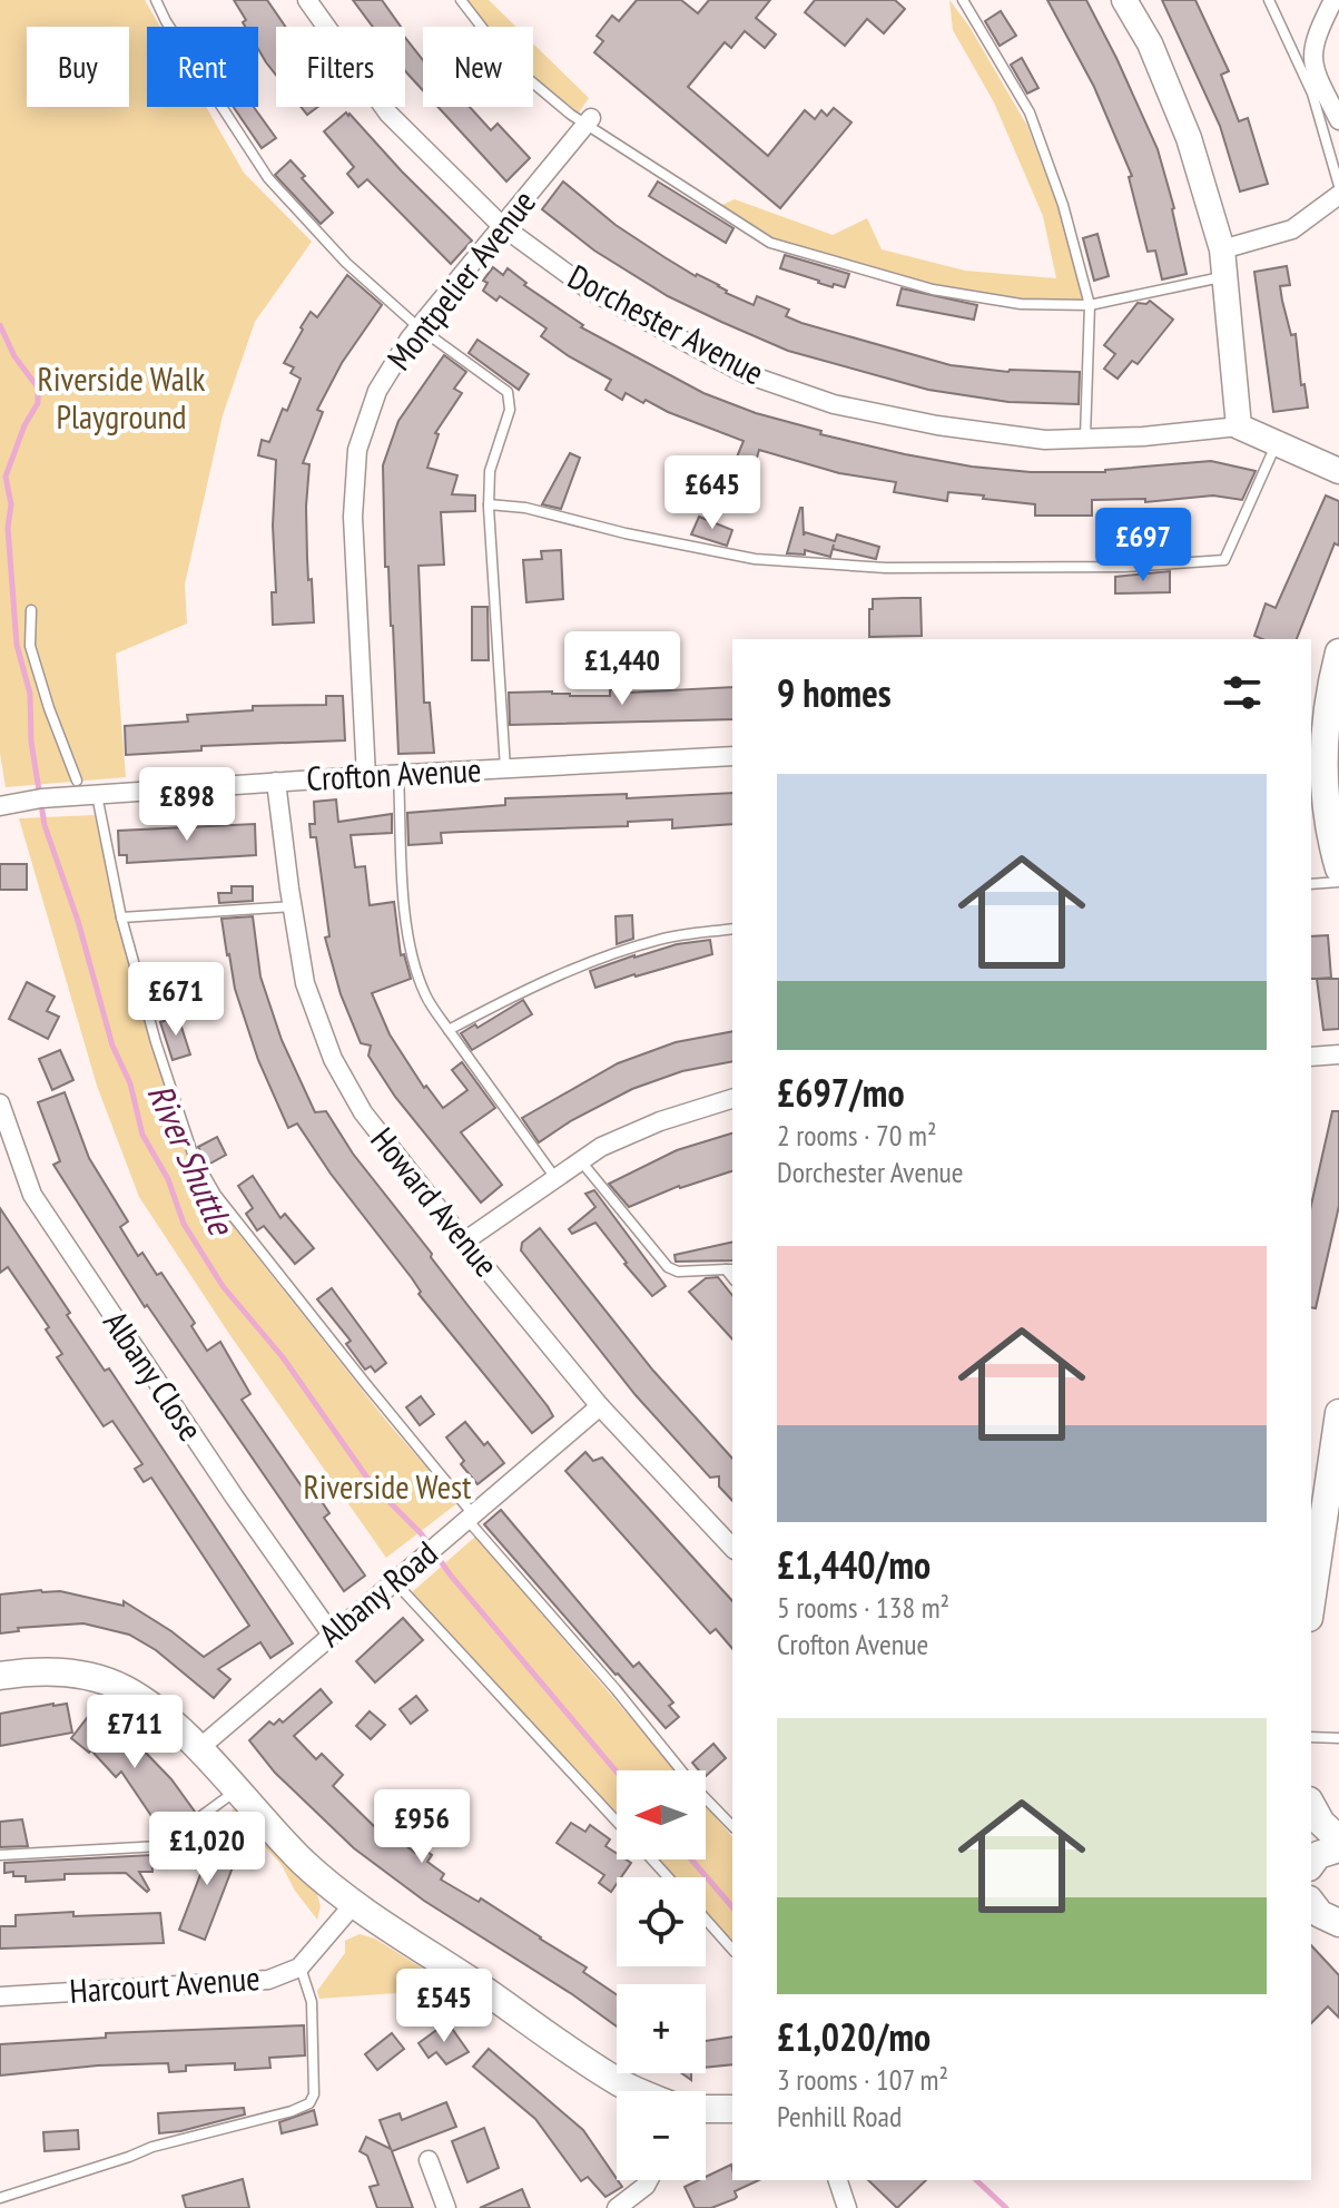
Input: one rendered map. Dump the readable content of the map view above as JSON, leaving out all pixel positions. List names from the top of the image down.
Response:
{
  "streets": {
    "street": [
      "Montpelier Avenue",
      "Dorchester Avenue",
      "Crofton Avenue",
      "Howard Avenue",
      "Albany Close",
      "Albany Road",
      "Harcourt Avenue"
    ]
  },
  "crossings": [
    ["Montpelier Avenue", "Dorchester Avenue"],
    ["Montpelier Avenue", "Crofton Avenue"],
    ["Crofton Avenue", "Howard Avenue"],
    ["Howard Avenue", "Albany Road"],
    ["Albany Close", "Albany Road"]
  ],
  "water": ["River Shuttle"],
  "parks": ["Riverside Walk Playground", "Riverside West"],
  "north": "left",
  "page": {
    "chip": [
      "Buy",
      "Rent",
      "Filters",
      "New"
    ],
    "price": [
      "£645",
      "£697",
      "£1,440",
      "£898",
      "£671",
      "£711",
      "£956",
      "£1,020",
      "£545"
    ],
    "heading": "9 homes",
    "list": [
      {
        "name": "£697/mo",
        "note": "2 rooms · 70 m² · Dorchester Avenue"
      },
      {
        "name": "£1,440/mo",
        "note": "5 rooms · 138 m² · Crofton Avenue"
      },
      {
        "name": "£1,020/mo",
        "note": "3 rooms · 107 m² · Penhill Road"
      }
    ],
    "map_buttons": ["+", "−"]
  }
}
